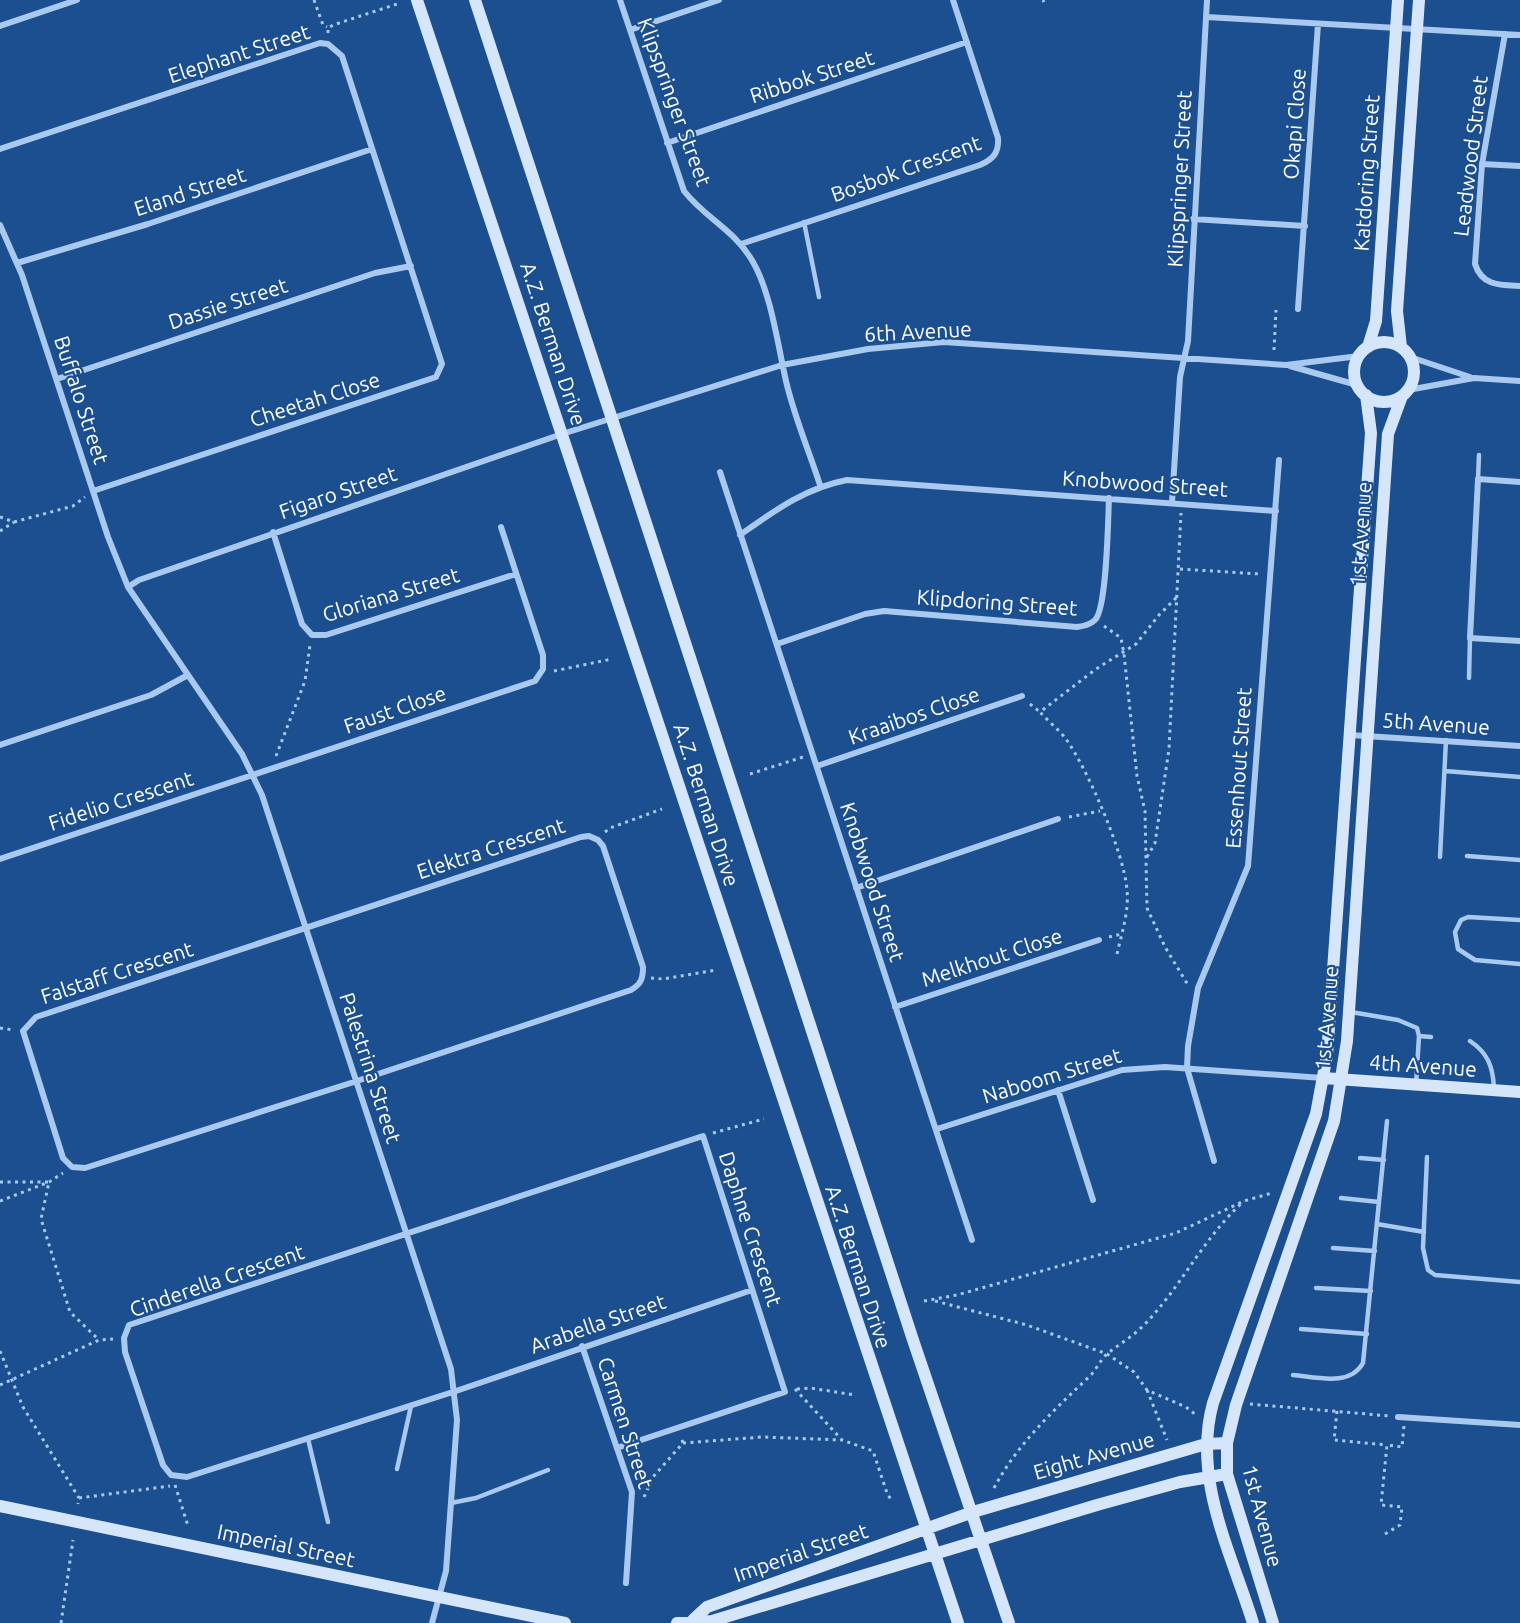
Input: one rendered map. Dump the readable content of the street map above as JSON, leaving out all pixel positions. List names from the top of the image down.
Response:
{
  "streets": {
    "street": [
      "Elephant Street",
      "Ribbok Street",
      "Klipspringer Street",
      "Okapi Close",
      "Leadwood Street",
      "Bosbok Crescent",
      "Katdoring Street",
      "Eland Street",
      "Dassie Street",
      "6th Avenue",
      "A.Z. Berman Drive",
      "Buffalo Street",
      "Cheetah Close",
      "Knobwood Street",
      "Figaro Street",
      "1st Avenue",
      "Gloriana Street",
      "Klipdoring Street",
      "Faust Close",
      "Kraaibos Close",
      "5th Avenue",
      "Essenhout Street",
      "Fidelio Crescent",
      "Elektra Crescent",
      "Melkhout Close",
      "Falstaff Crescent",
      "4th Avenue",
      "Palestrina Street",
      "Naboom Street",
      "Daphne Crescent",
      "Cinderella Crescent",
      "Arabella Street",
      "Carmen Street",
      "Eight Avenue",
      "Imperial Street"
    ]
  },
  "crossings": [
    ["Elephant Street", "Eland Street"],
    ["Elephant Street", "Dassie Street"],
    ["Elephant Street", "Cheetah Close"],
    ["Ribbok Street", "Klipspringer Street"],
    ["Ribbok Street", "Bosbok Crescent"],
    ["Klipspringer Street", "Bosbok Crescent"],
    ["Klipspringer Street", "6th Avenue"],
    ["Klipspringer Street", "Knobwood Street"],
    ["Katdoring Street", "6th Avenue"],
    ["Katdoring Street", "1st Avenue"],
    ["Eland Street", "Buffalo Street"],
    ["Dassie Street", "Buffalo Street"],
    ["Dassie Street", "Cheetah Close"],
    ["6th Avenue", "A.Z. Berman Drive"],
    ["6th Avenue", "Figaro Street"],
    ["6th Avenue", "1st Avenue"],
    ["A.Z. Berman Drive", "Figaro Street"],
    ["A.Z. Berman Drive", "Eight Avenue"],
    ["A.Z. Berman Drive", "Imperial Street"],
    ["Buffalo Street", "Cheetah Close"],
    ["Buffalo Street", "Figaro Street"],
    ["Buffalo Street", "Palestrina Street"],
    ["Knobwood Street", "Klipdoring Street"],
    ["Knobwood Street", "Kraaibos Close"],
    ["Knobwood Street", "Essenhout Street"],
    ["Knobwood Street", "Melkhout Close"],
    ["Knobwood Street", "Naboom Street"],
    ["Figaro Street", "Gloriana Street"],
    ["Figaro Street", "Palestrina Street"],
    ["1st Avenue", "5th Avenue"],
    ["1st Avenue", "4th Avenue"],
    ["1st Avenue", "Naboom Street"],
    ["1st Avenue", "Eight Avenue"],
    ["Faust Close", "Fidelio Crescent"],
    ["Faust Close", "Palestrina Street"],
    ["Essenhout Street", "Naboom Street"],
    ["Fidelio Crescent", "Palestrina Street"],
    ["Elektra Crescent", "Falstaff Crescent"],
    ["Elektra Crescent", "Palestrina Street"],
    ["Falstaff Crescent", "Palestrina Street"],
    ["4th Avenue", "Naboom Street"],
    ["Palestrina Street", "Daphne Crescent"],
    ["Palestrina Street", "Cinderella Crescent"],
    ["Palestrina Street", "Arabella Street"],
    ["Palestrina Street", "Imperial Street"],
    ["Daphne Crescent", "Cinderella Crescent"],
    ["Daphne Crescent", "Arabella Street"],
    ["Arabella Street", "Carmen Street"],
    ["Eight Avenue", "Imperial Street"]
  ]
}
